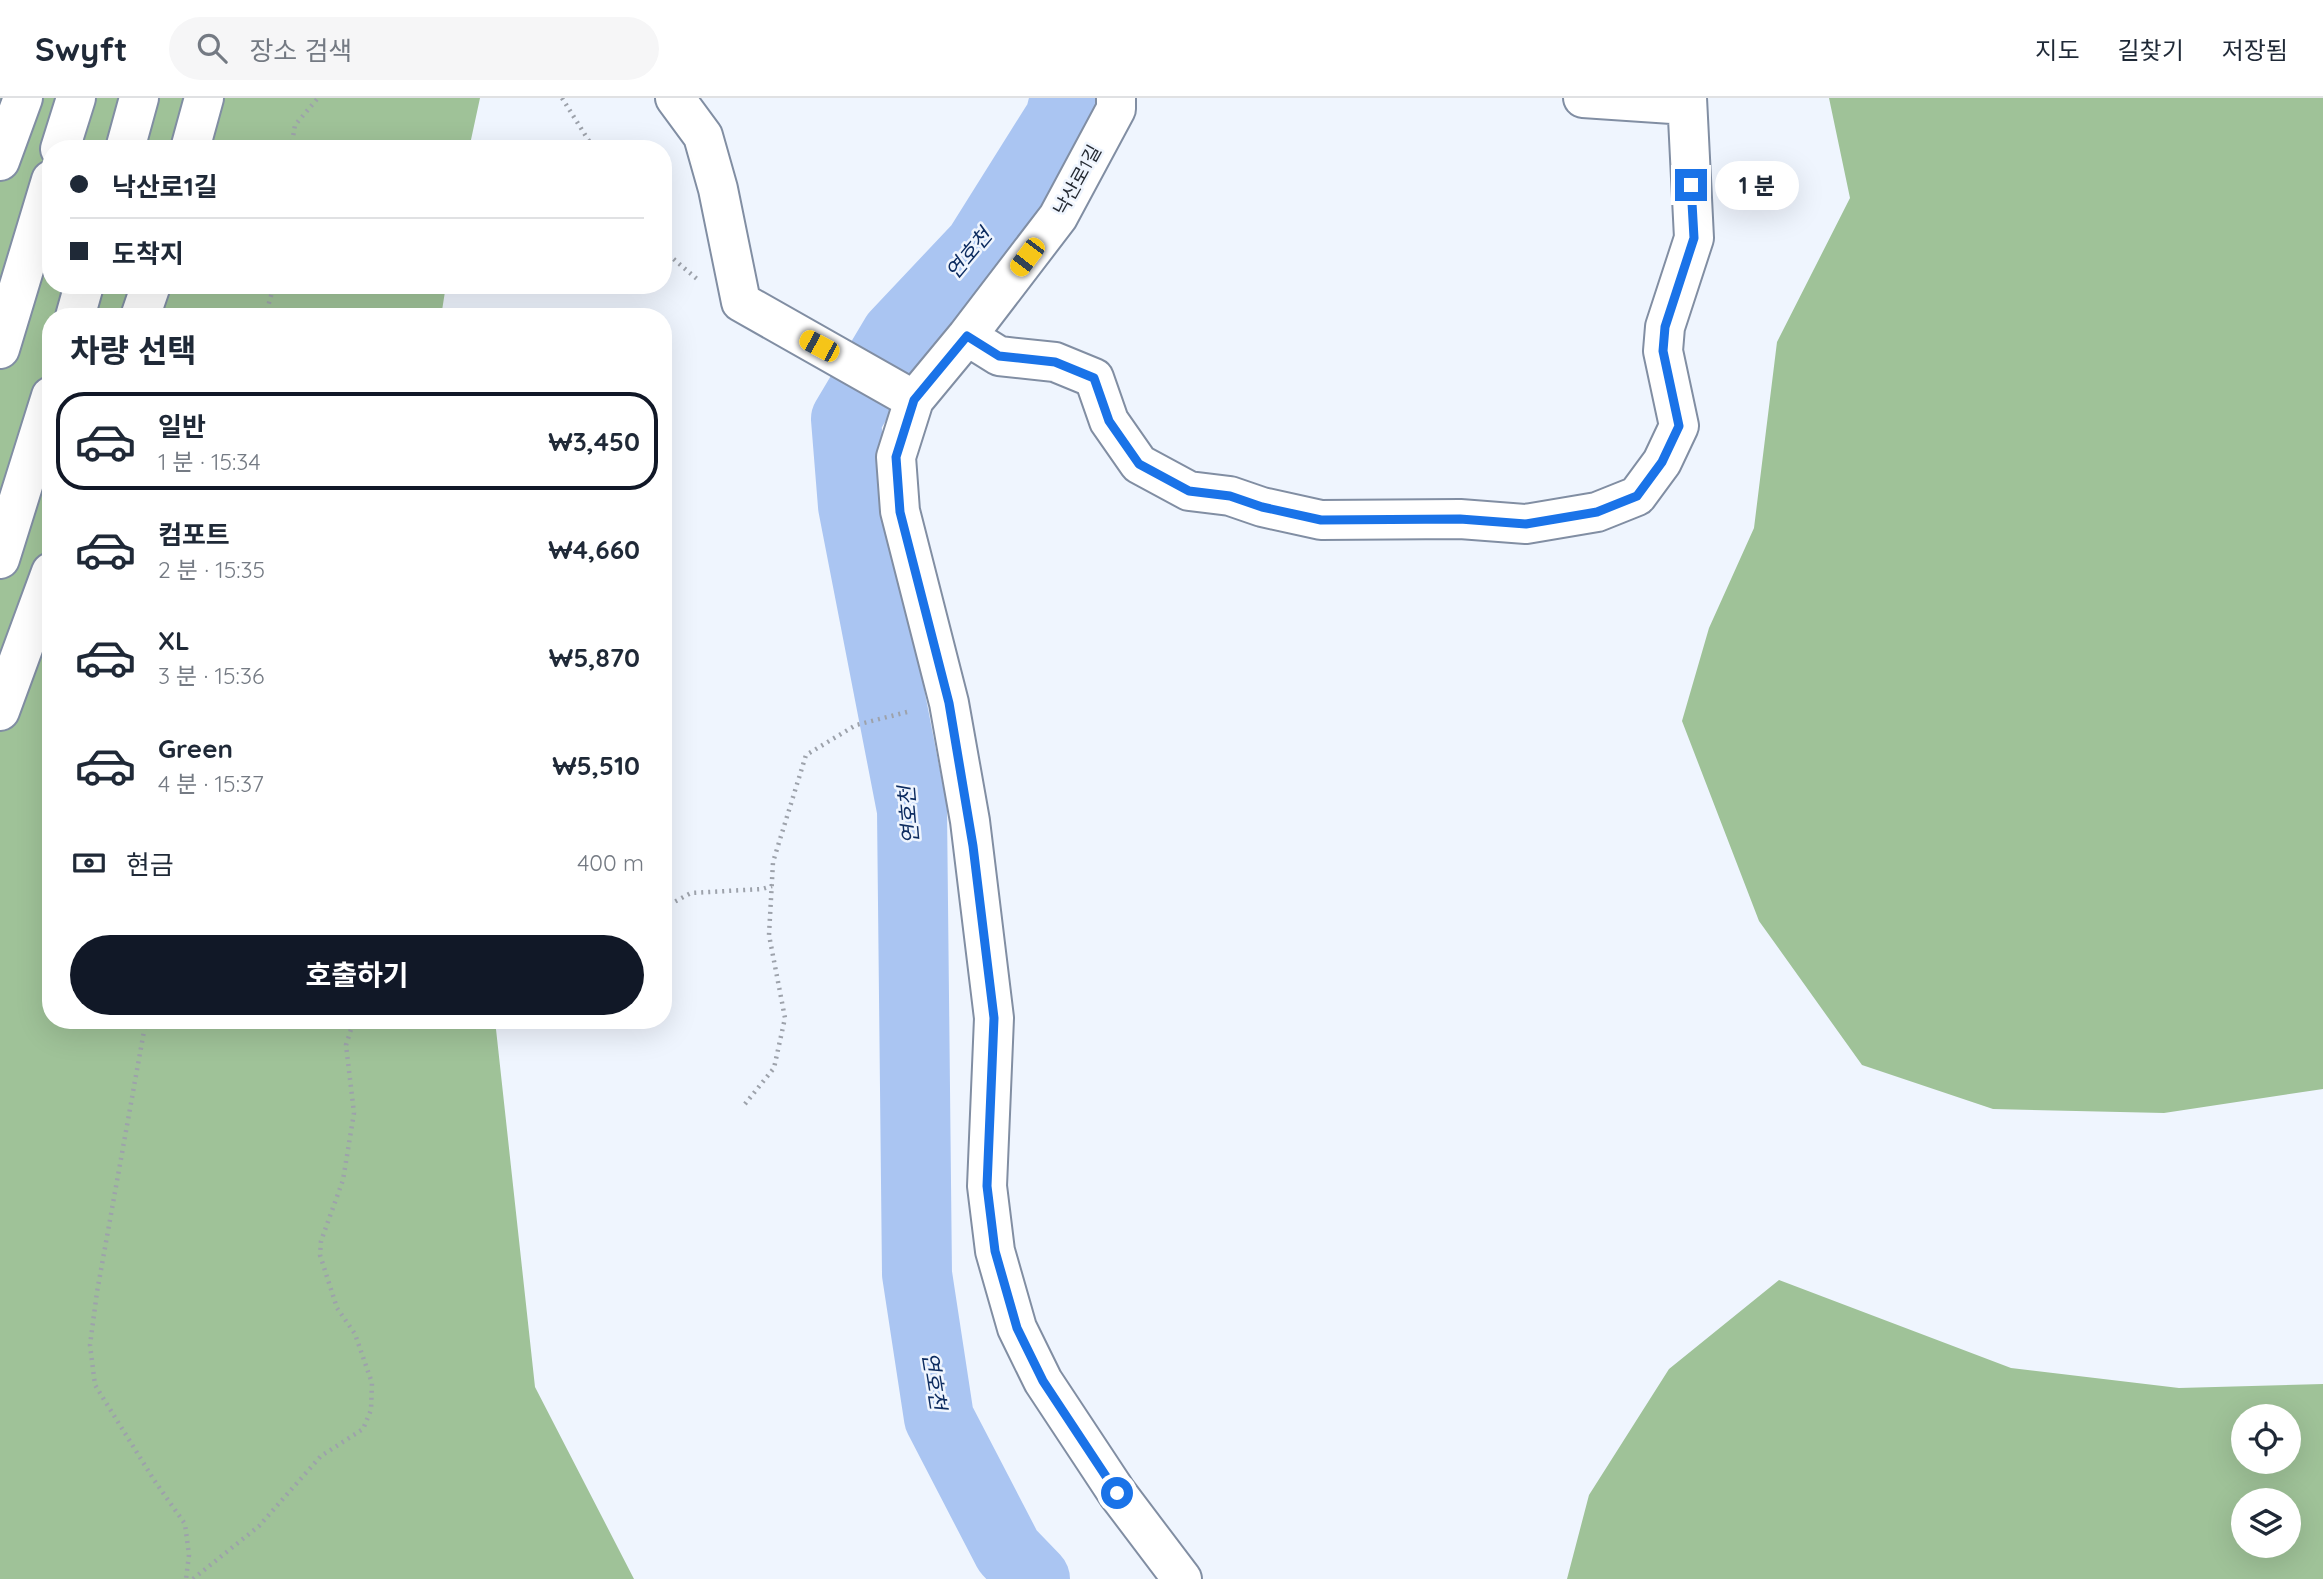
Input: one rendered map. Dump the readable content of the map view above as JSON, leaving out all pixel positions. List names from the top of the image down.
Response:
{
  "streets": {
    "main road": ["낙산로1길"]
  },
  "water": ["연호천"],
  "page": {
    "header": "Swyft",
    "search": "장소 검색",
    "nav": ["지도", "길찾기", "저장됨"],
    "banner": ["낙산로1길", "도착지"],
    "bubble": "1 분",
    "heading": "차량 선택",
    "list": [
      {
        "name": "일반",
        "note": "1 분 · 15:34",
        "value": "₩3,450"
      },
      {
        "name": "컴포트",
        "note": "2 분 · 15:35",
        "value": "₩4,660"
      },
      {
        "name": "XL",
        "note": "3 분 · 15:36",
        "value": "₩5,870"
      },
      {
        "name": "Green",
        "note": "4 분 · 15:37",
        "value": "₩5,510"
      }
    ],
    "pay": ["현금", "400 m"],
    "buttons": "호출하기"
  }
}
